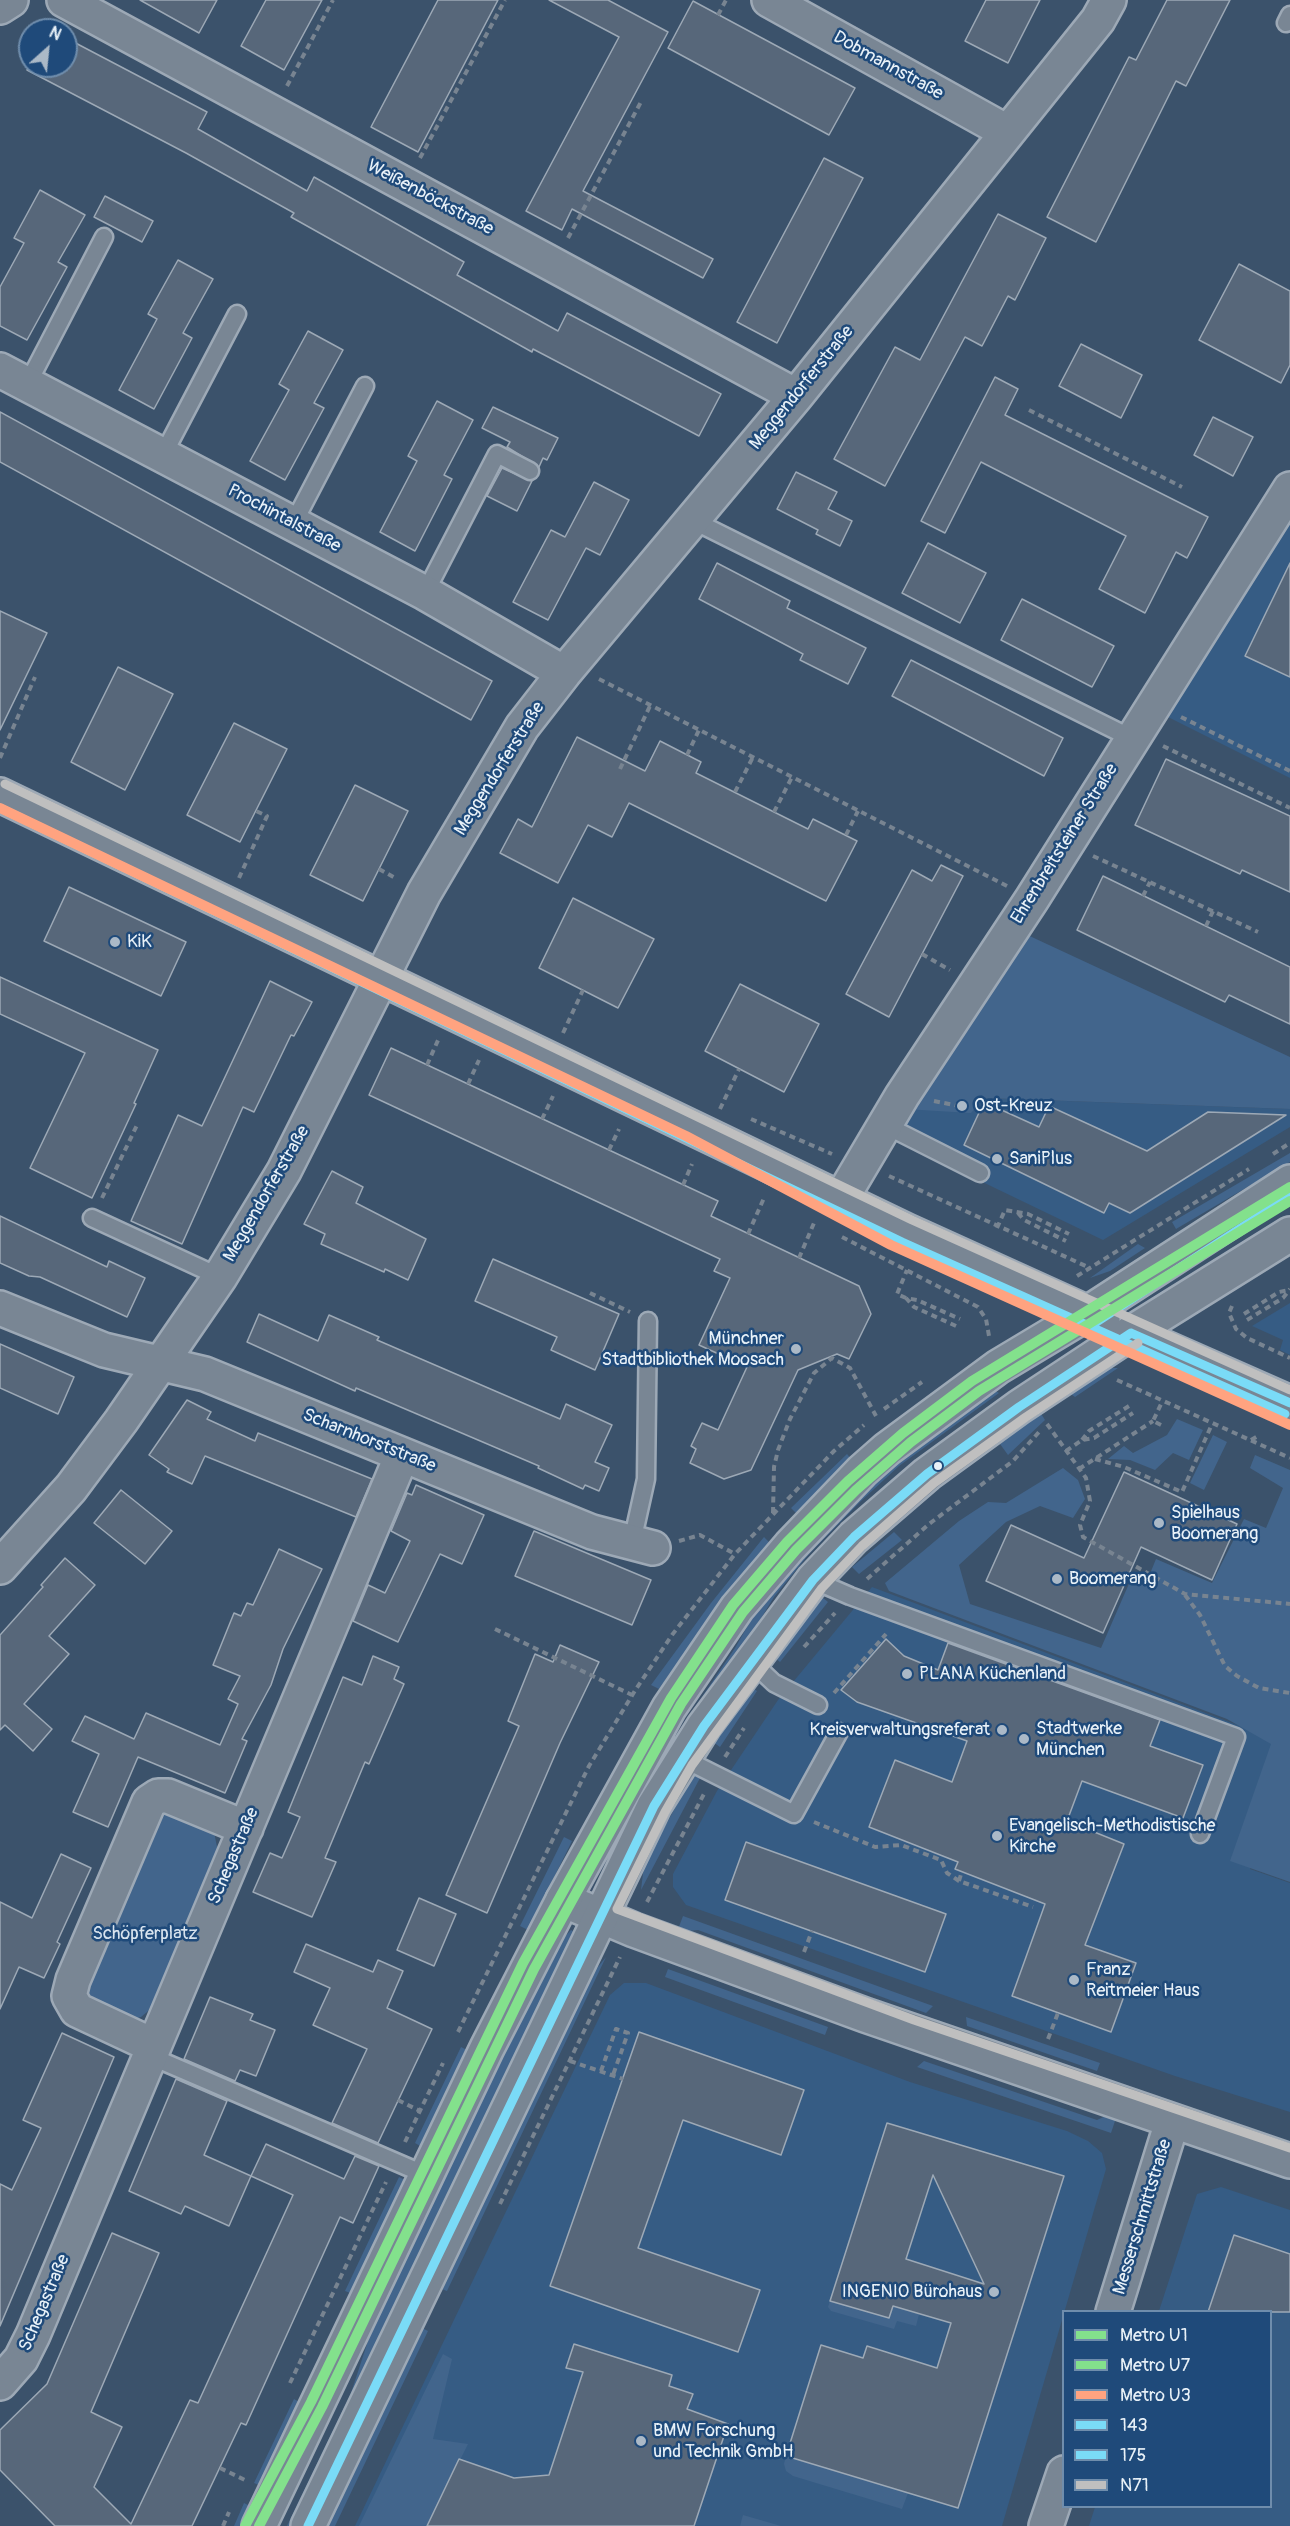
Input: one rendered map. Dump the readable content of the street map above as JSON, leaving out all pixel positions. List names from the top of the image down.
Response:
{
  "streets": {
    "street": [
      "Dobmannstraße",
      "Weißenböckstraße",
      "Meggendorferstraße",
      "Prochintalstraße",
      "Ehrenbreitsteiner Straße",
      "Scharnhorststraße",
      "Schegastraße",
      "Messerschmittstraße"
    ]
  },
  "crossings": [
    ["Dobmannstraße", "Meggendorferstraße"],
    ["Weißenböckstraße", "Meggendorferstraße"],
    ["Meggendorferstraße", "Prochintalstraße"],
    ["Meggendorferstraße", "Scharnhorststraße"],
    ["Scharnhorststraße", "Schegastraße"]
  ],
  "parks": ["Schöpferplatz"],
  "places": [
    "KiK",
    "Ost-Kreuz",
    "SaniPlus",
    "Münchner Stadtbibliothek Moosach",
    "Spielhaus Boomerang",
    "Boomerang",
    "PLANA Küchenland",
    "Kreisverwaltungsreferat",
    "Stadtwerke München",
    "Evangelisch-Methodistische Kirche",
    "Franz Reitmeier Haus",
    "INGENIO Bürohaus",
    "BMW Forschung und Technik GmbH"
  ],
  "lines": [
    "transit line N71",
    "metro line U3",
    "transit line 175",
    "metro line U1",
    "metro line U7",
    "transit line 143"
  ],
  "legend": [
    "Metro U1",
    "Metro U7",
    "Metro U3",
    "143",
    "175",
    "N71"
  ],
  "north": "top right"
}
